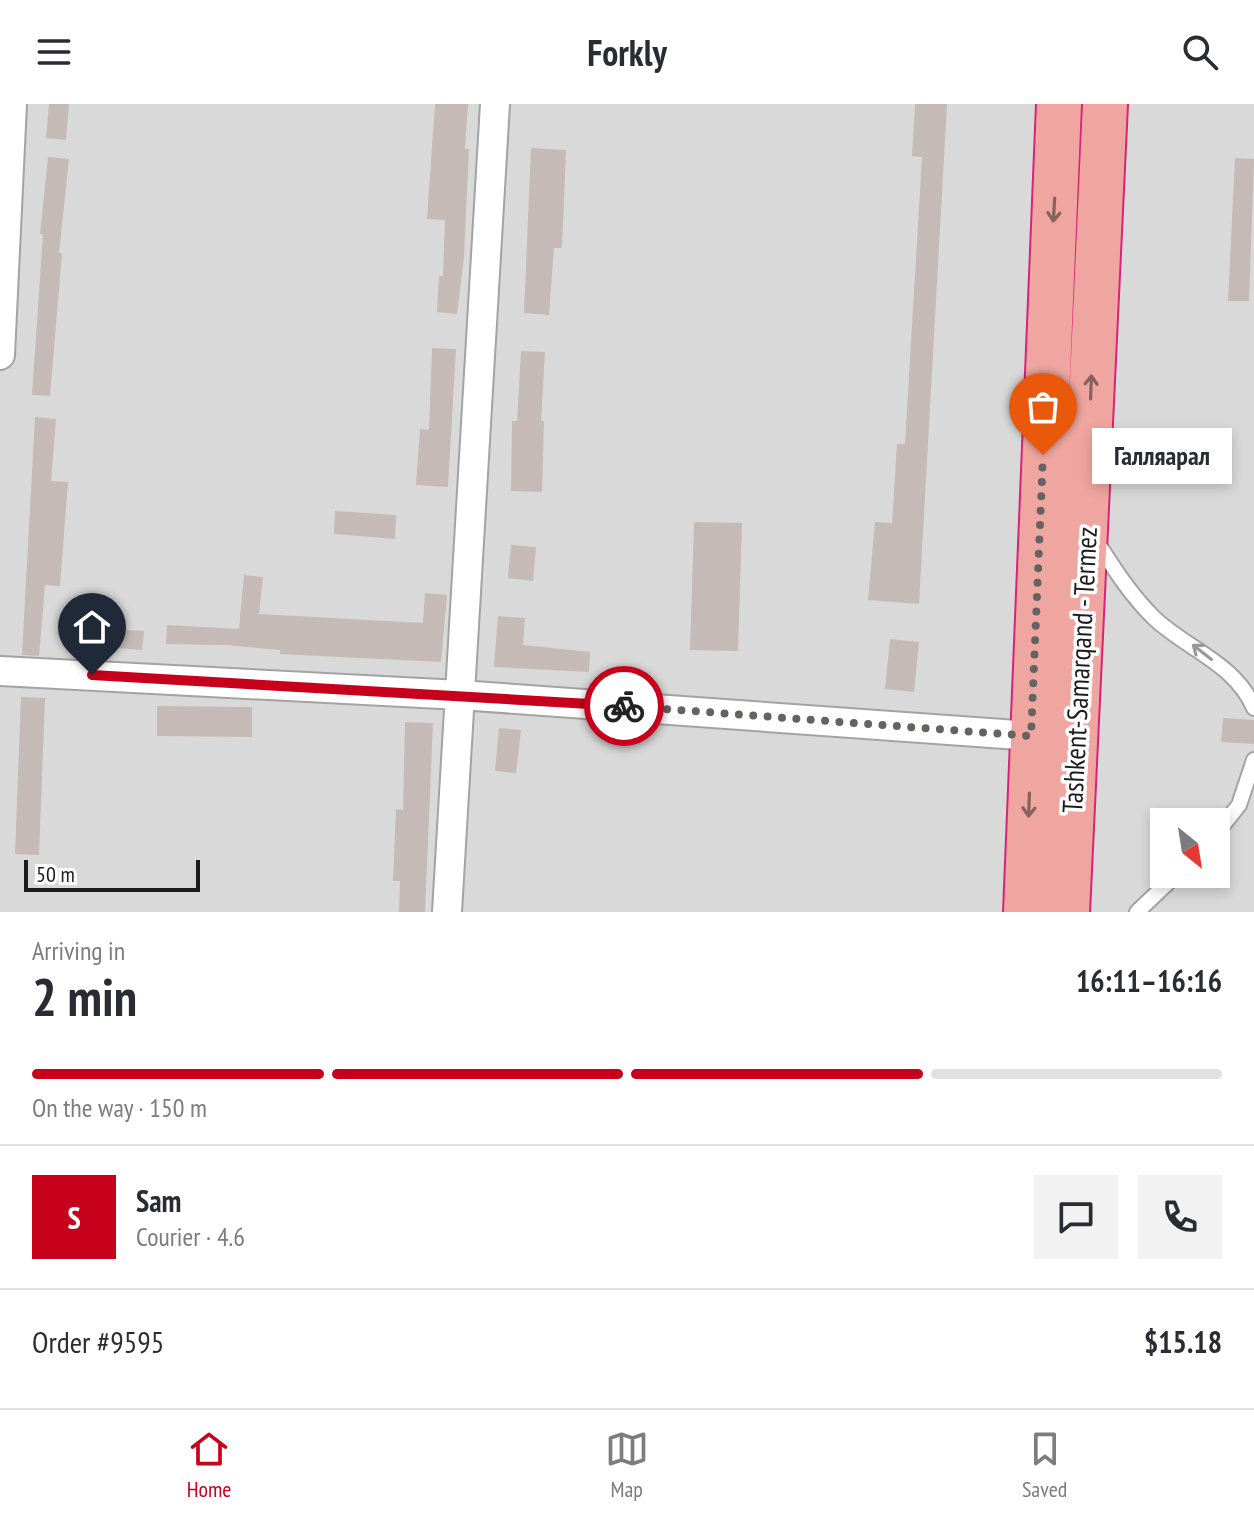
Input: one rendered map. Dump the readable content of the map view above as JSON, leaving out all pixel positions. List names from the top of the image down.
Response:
{
  "streets": {
    "highway": ["Tashkent-Samarqand - Termez"]
  },
  "places": ["Галляарал"],
  "scale_bar": "50 m",
  "north": "bottom right",
  "page": {
    "header": "Forkly",
    "bubble": "Галляарал",
    "scale": "50 m",
    "heading": ["2 min", "Arriving in", "16:11–16:16"],
    "panel": [
      "Sam",
      "Courier · 4.6",
      "Order #9595",
      "$15.18"
    ],
    "bar": "On the way · 150 m",
    "round": "S",
    "tabs": ["Home", "Map", "Saved"]
  }
}
